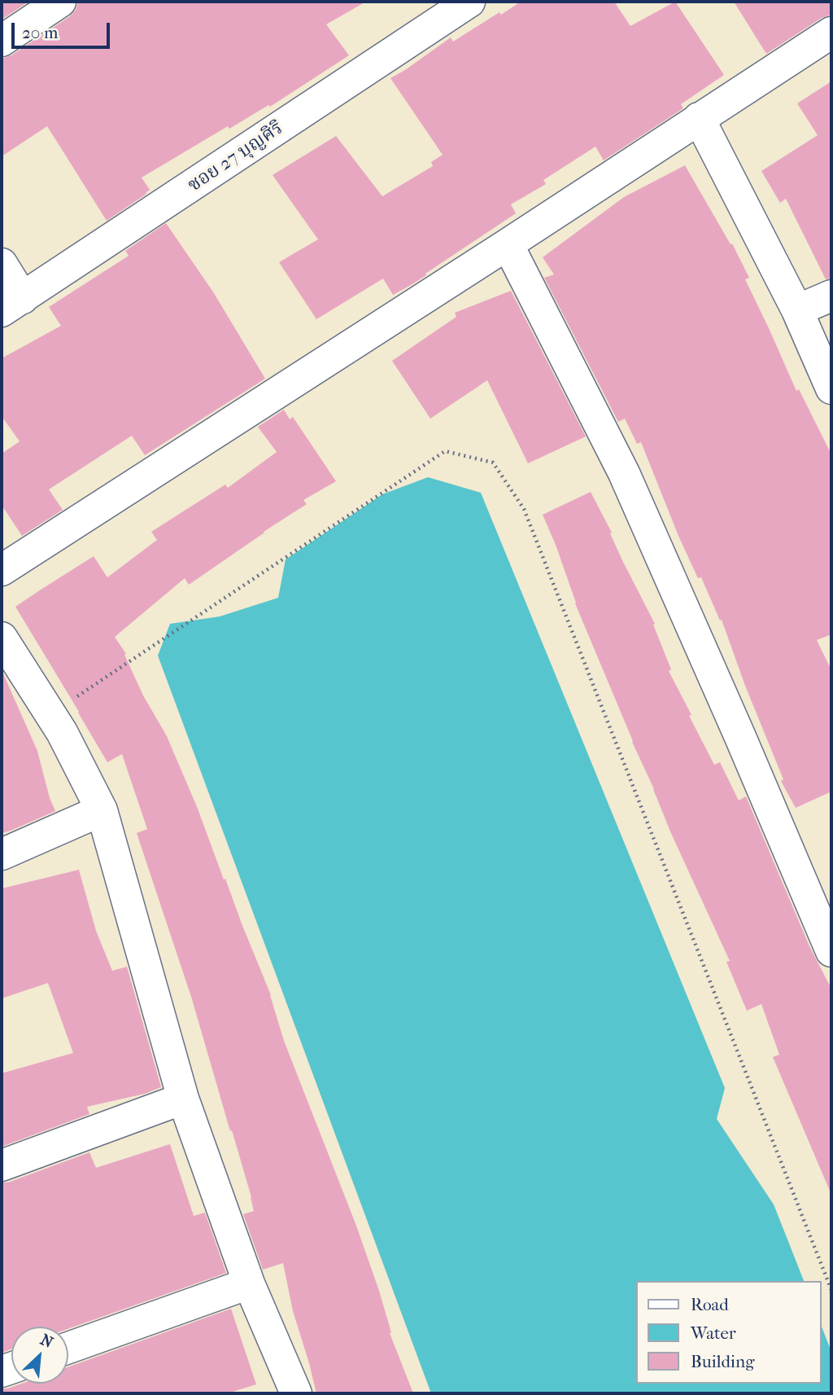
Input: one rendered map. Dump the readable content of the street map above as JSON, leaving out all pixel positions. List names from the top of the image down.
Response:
{
  "streets": {
    "street": ["ซอย 27 บุญศิริ"]
  },
  "legend": ["Road", "Water", "Building"],
  "scale_bar": "20 m",
  "north": "top right"
}
